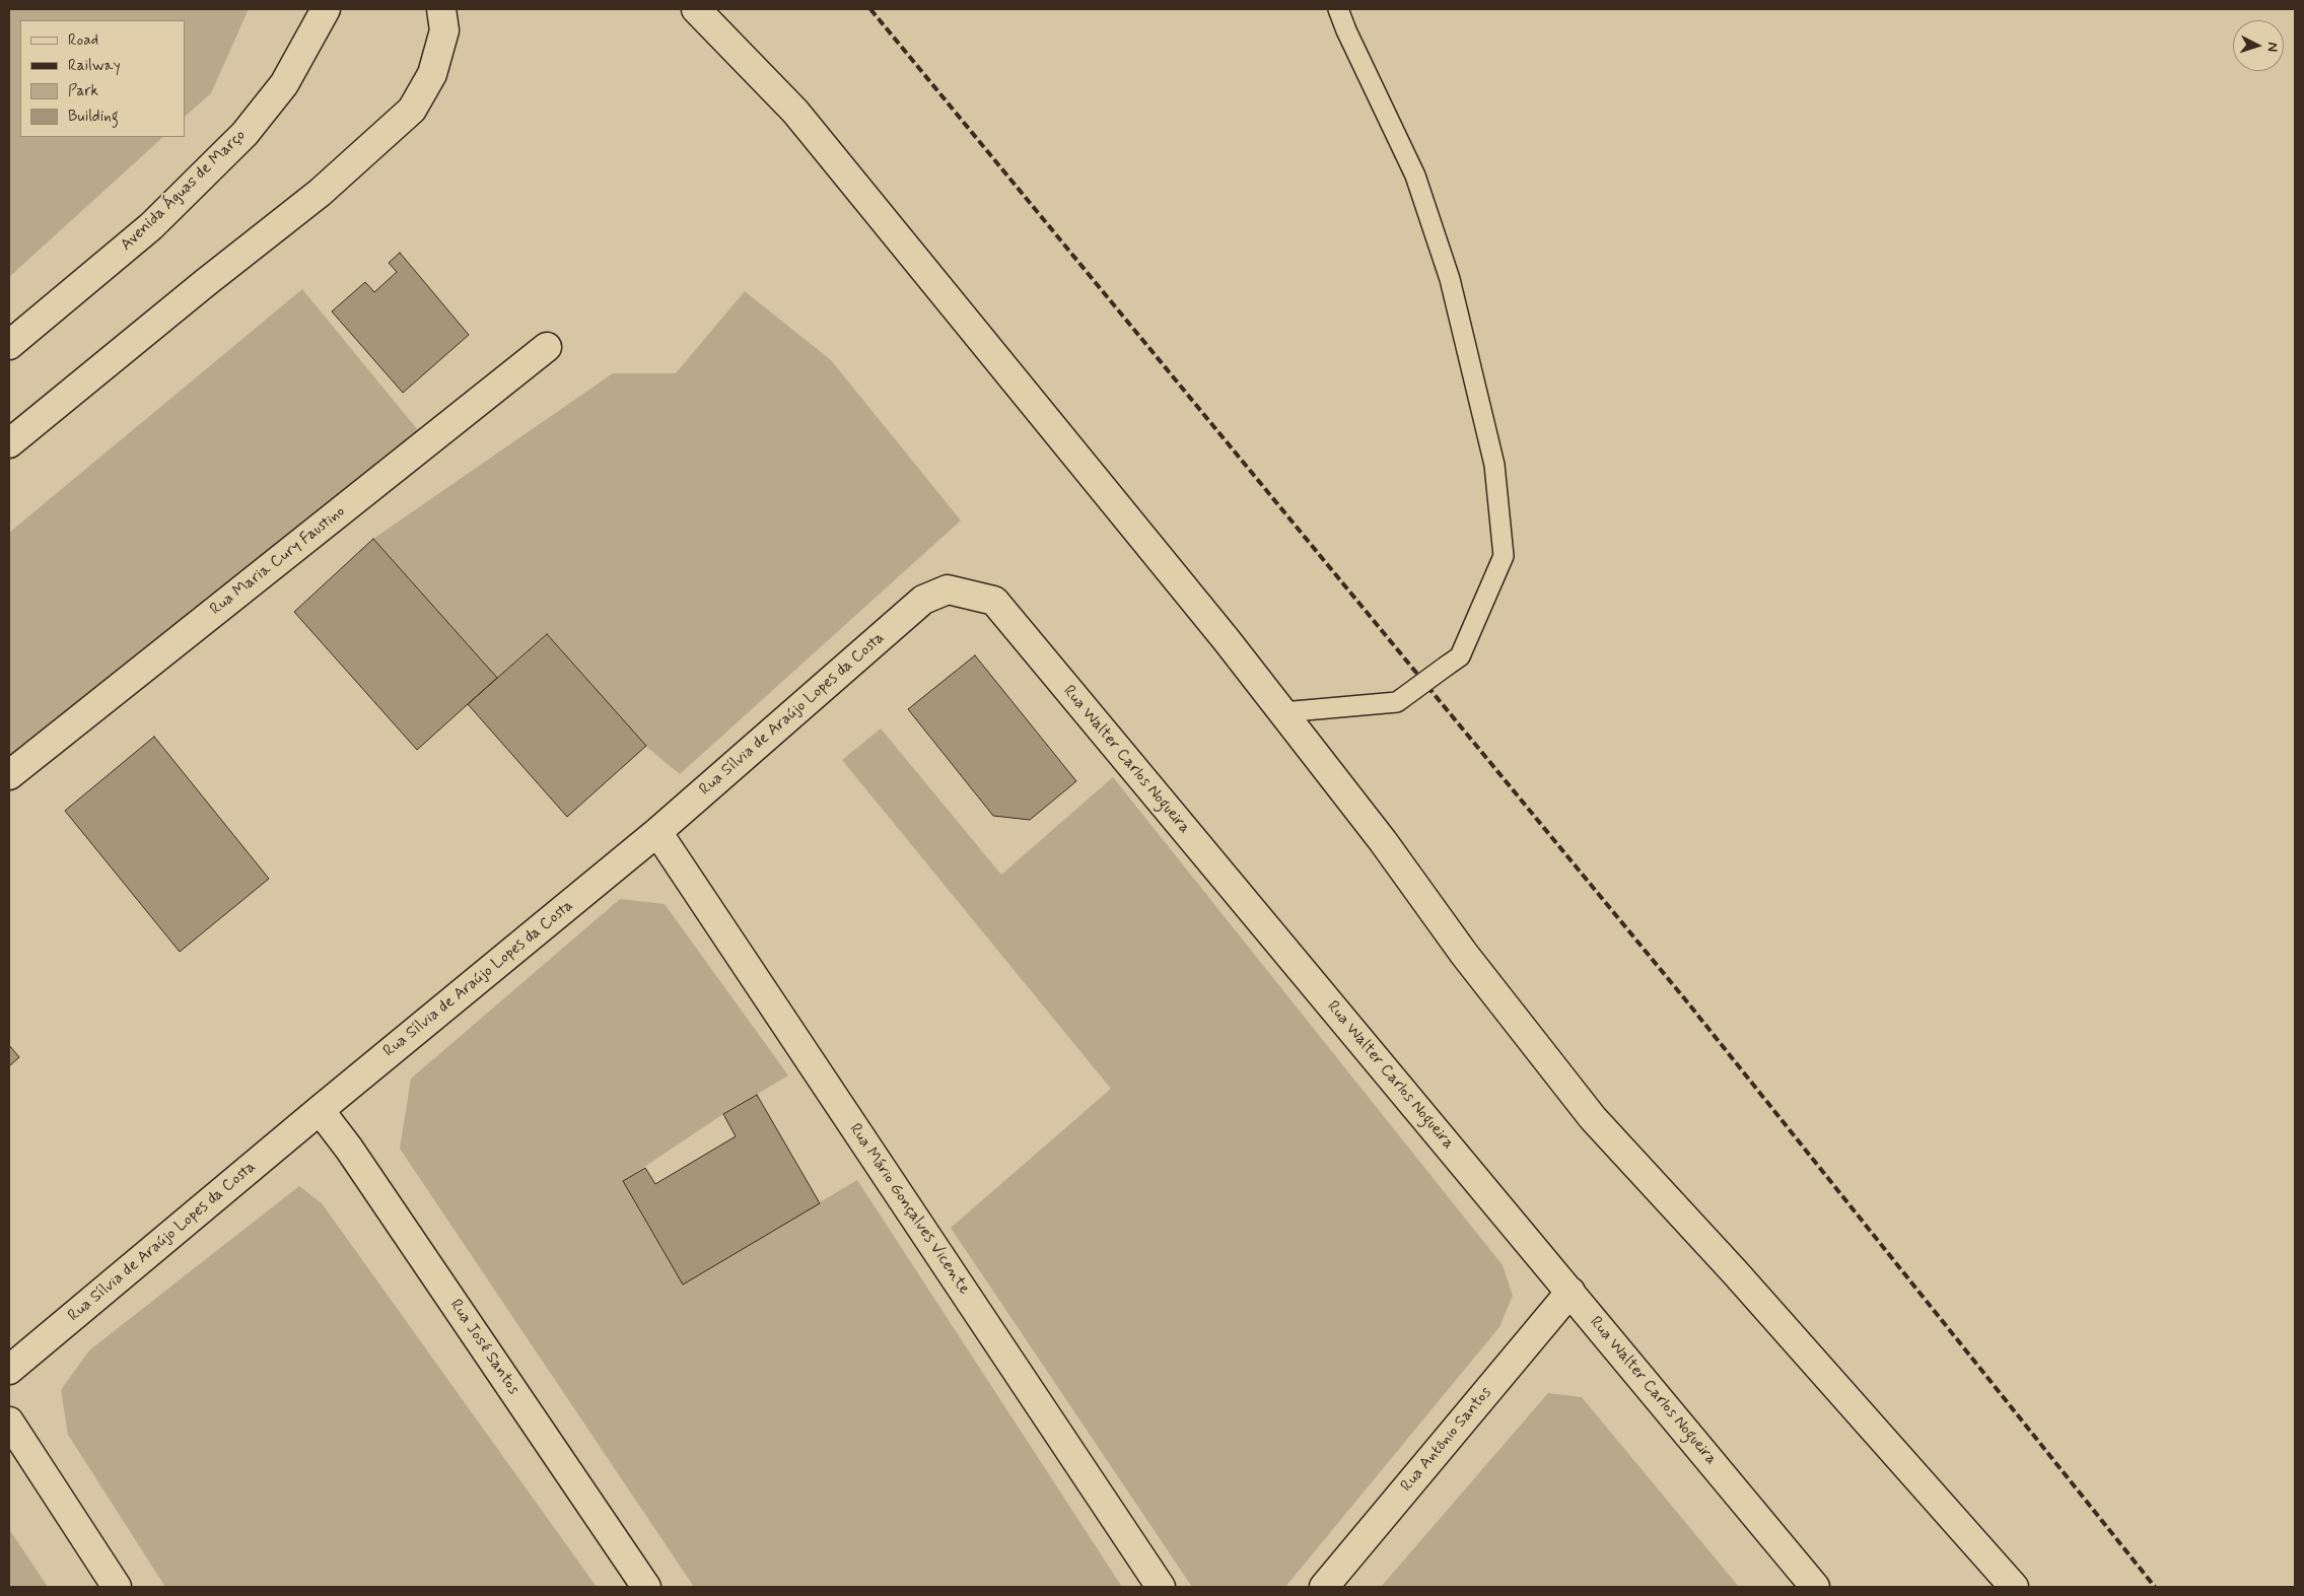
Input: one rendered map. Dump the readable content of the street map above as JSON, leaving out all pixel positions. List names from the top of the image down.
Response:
{
  "streets": {
    "street": [
      "Avenida Águas de Março",
      "Rua Maria Cury Faustino",
      "Rua Sílvia de Araújo Lopes da Costa",
      "Rua Walter Carlos Nogueira",
      "Rua Mário Gonçalves Vicente",
      "Rua José Santos",
      "Rua Antônio Santos"
    ]
  },
  "crossings": [
    ["Rua Sílvia de Araújo Lopes da Costa", "Rua Walter Carlos Nogueira"],
    ["Rua Sílvia de Araújo Lopes da Costa", "Rua Mário Gonçalves Vicente"],
    ["Rua Sílvia de Araújo Lopes da Costa", "Rua José Santos"],
    ["Rua Walter Carlos Nogueira", "Rua Antônio Santos"]
  ],
  "legend": [
    "Road",
    "Railway",
    "Park",
    "Building"
  ],
  "north": "right"
}
